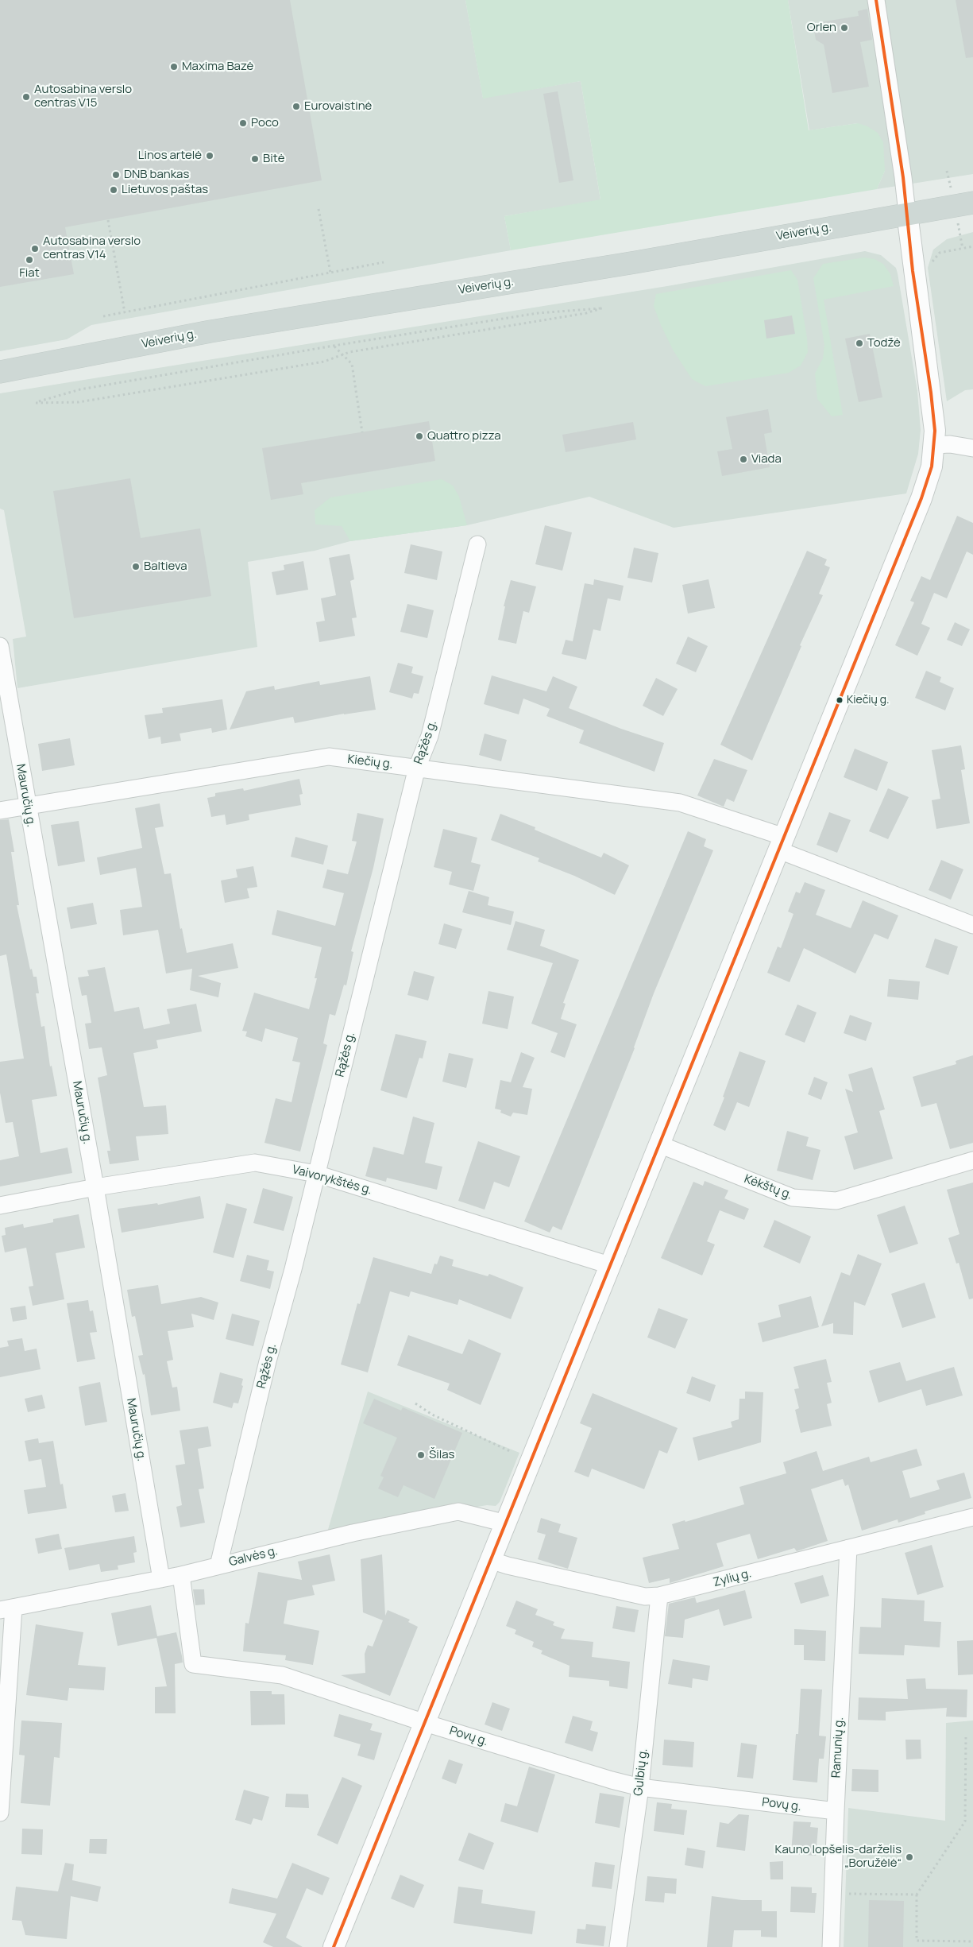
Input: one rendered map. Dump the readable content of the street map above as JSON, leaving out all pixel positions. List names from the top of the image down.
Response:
{
  "streets": {
    "main road": ["Veiverių g."],
    "street": [
      "Rąžės g.",
      "Kiečių g.",
      "Mauručių g.",
      "Vaivorykštės g.",
      "Kėkštų g.",
      "Galvės g.",
      "Zylių g.",
      "Povų g.",
      "Ramunių g.",
      "Gulbių g."
    ]
  },
  "crossings": [
    ["Rąžės g.", "Kiečių g."],
    ["Rąžės g.", "Vaivorykštės g."],
    ["Rąžės g.", "Galvės g."],
    ["Kiečių g.", "Mauručių g."],
    ["Mauručių g.", "Vaivorykštės g."],
    ["Mauručių g.", "Galvės g."],
    ["Galvės g.", "Povų g."],
    ["Zylių g.", "Ramunių g."],
    ["Zylių g.", "Gulbių g."],
    ["Povų g.", "Ramunių g."],
    ["Povų g.", "Gulbių g."]
  ],
  "places": [
    "Orlen",
    "Maxima Bazė",
    "Autosabina verslo centras V15",
    "Eurovaistinė",
    "Poco",
    "Linos artelė",
    "Bitė",
    "DNB bankas",
    "Lietuvos paštas",
    "Autosabina verslo centras V14",
    "Fiat",
    "Todžė",
    "Quattro pizza",
    "Viada",
    "Baltieva",
    "Kiečių g.",
    "Šilas",
    "Kauno lopšelis-darželis „Boružėlė“"
  ]
}
